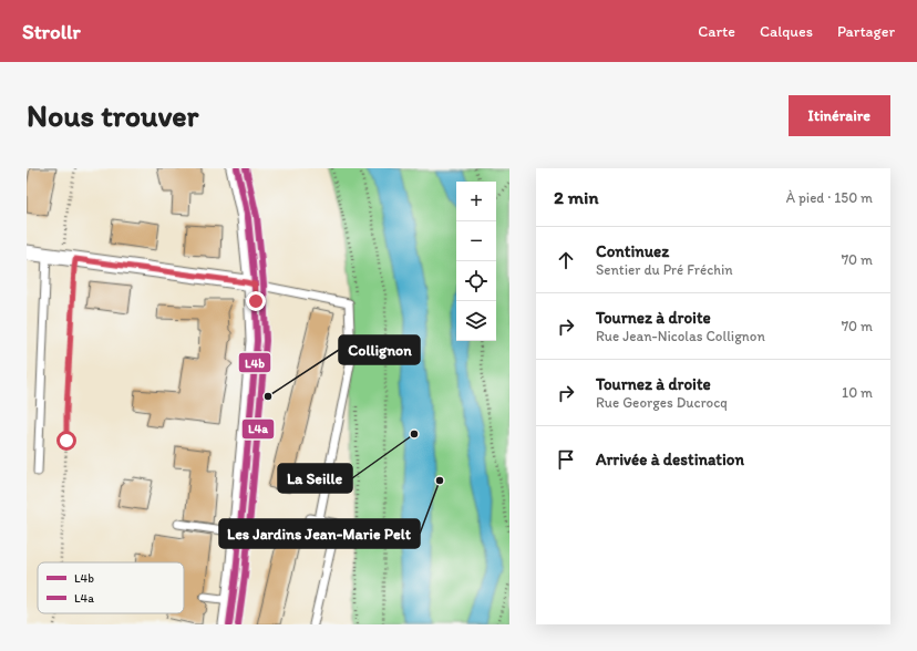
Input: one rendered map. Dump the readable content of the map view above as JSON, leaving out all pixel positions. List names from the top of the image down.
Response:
{
  "places": ["Collignon", "La Seille", "Les Jardins Jean-Marie Pelt"],
  "lines": ["transit line L4b", "transit line L4a"],
  "legend": ["L4b", "L4a"],
  "page": {
    "header": "Strollr",
    "nav": ["Carte", "Calques", "Partager"],
    "buttons": "Itinéraire",
    "title": "Nous trouver",
    "heading": ["2 min", "À pied · 150 m"],
    "map_buttons": ["+", "−"],
    "list": [
      ["Continuez", "Sentier du Pré Fréchin", "70 m"],
      ["Tournez à droite", "Rue Jean-Nicolas Collignon", "70 m"],
      ["Tournez à droite", "Rue Georges Ducrocq", "10 m"],
      "Arrivée à destination"
    ]
  }
}
